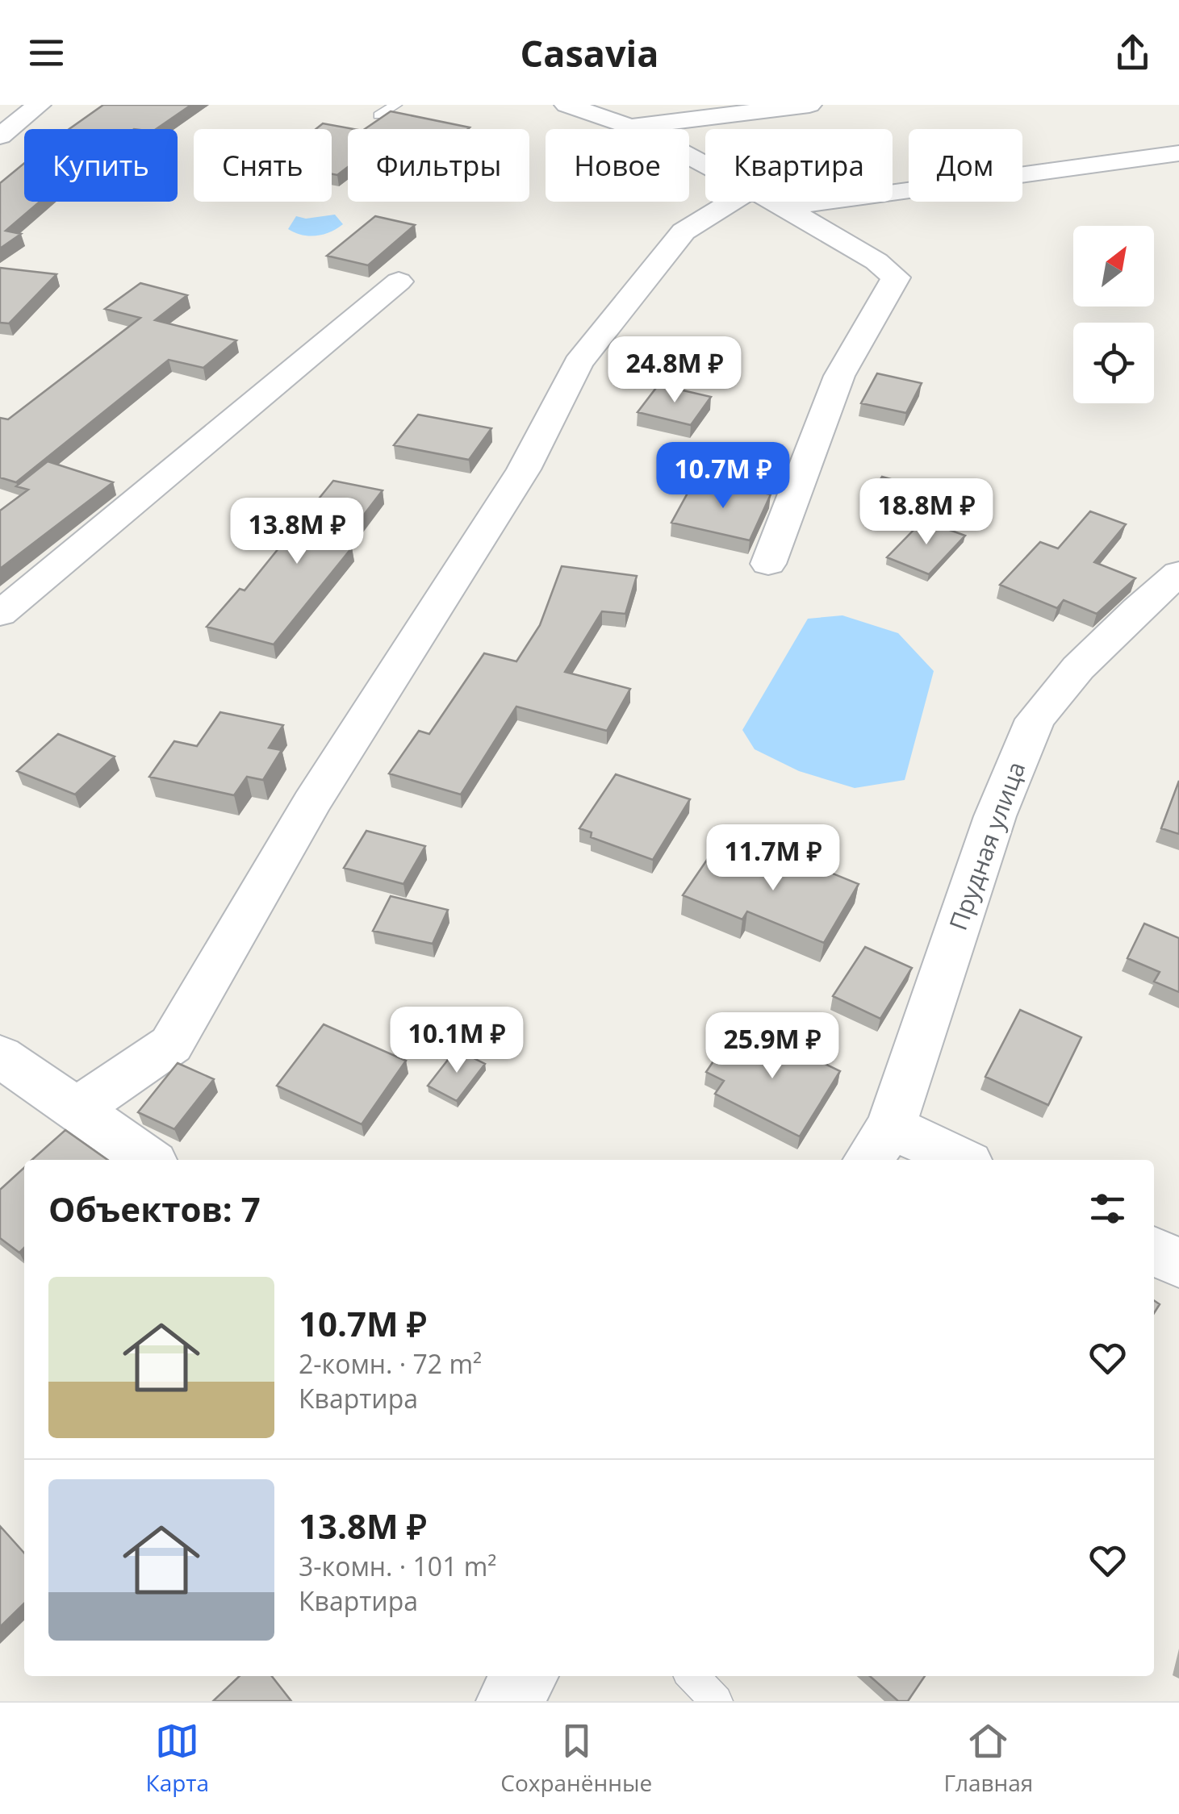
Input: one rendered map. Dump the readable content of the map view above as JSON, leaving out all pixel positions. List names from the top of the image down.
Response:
{
  "streets": {
    "street": ["Прудная улица"]
  },
  "north": "top right",
  "page": {
    "header": "Casavia",
    "chip": [
      "Купить",
      "Снять",
      "Фильтры",
      "Новое",
      "Квартира",
      "Дом"
    ],
    "price": [
      "24.8M ₽",
      "10.7M ₽",
      "18.8M ₽",
      "13.8M ₽",
      "11.7M ₽",
      "10.1M ₽",
      "25.9M ₽"
    ],
    "heading": "Объектов: 7",
    "list": [
      {
        "name": "10.7M ₽",
        "note": "2-комн. · 72 m² · Квартира"
      },
      {
        "name": "13.8M ₽",
        "note": "3-комн. · 101 m² · Квартира"
      }
    ],
    "tabs": ["Карта", "Сохранённые", "Главная"]
  }
}
